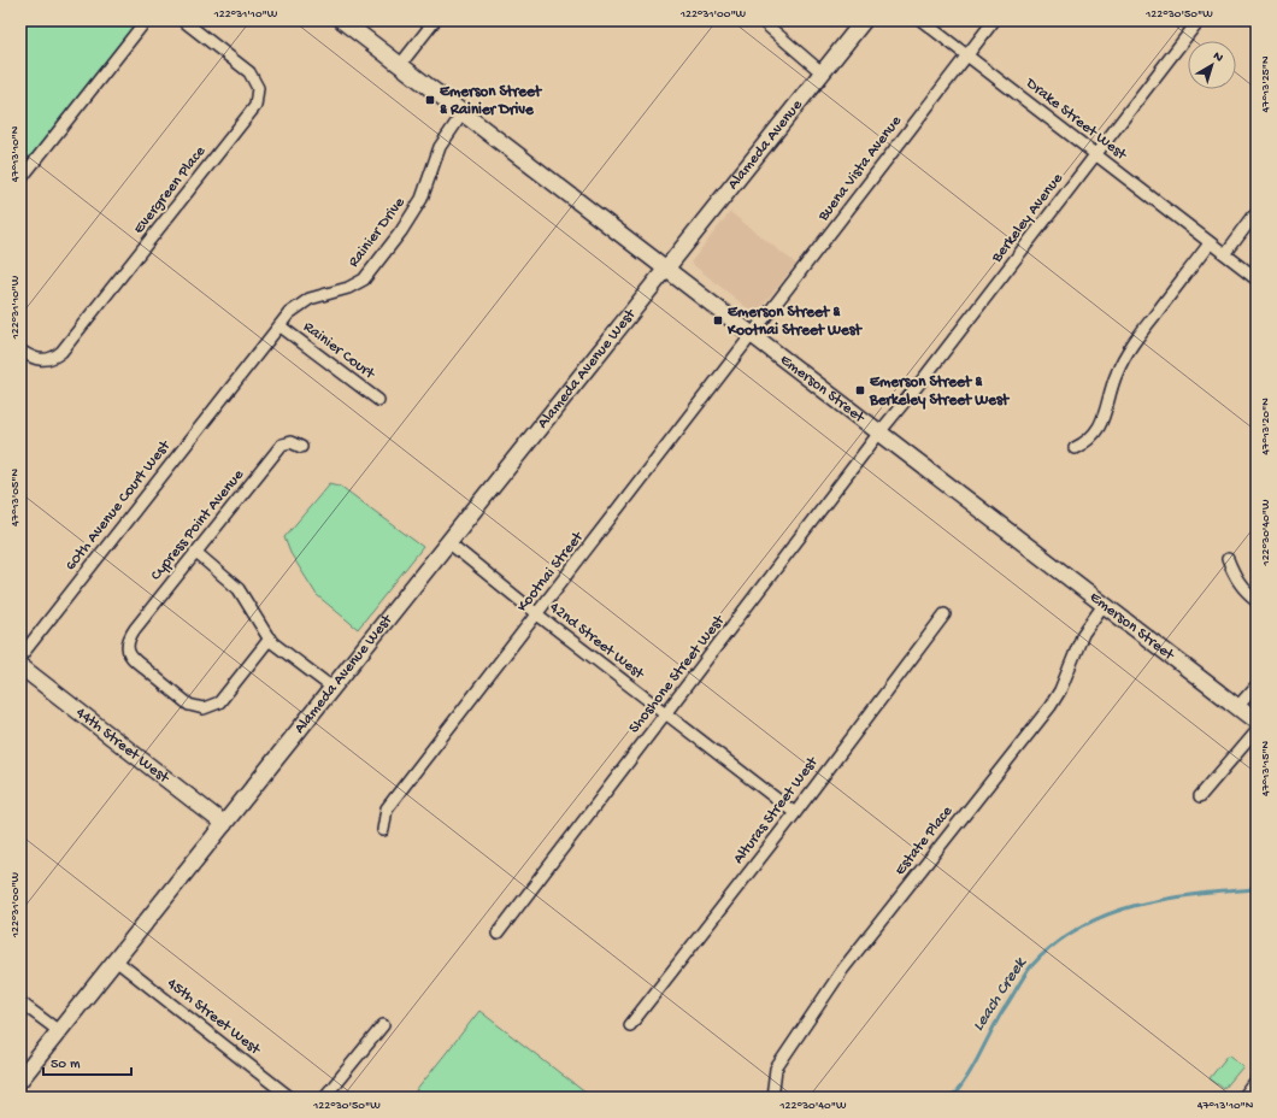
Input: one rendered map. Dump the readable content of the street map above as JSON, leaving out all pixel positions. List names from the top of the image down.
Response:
{
  "streets": {
    "street": [
      "Drake Street West",
      "Alameda Avenue",
      "Buena Vista Avenue",
      "Evergreen Place",
      "Berkeley Avenue",
      "Rainier Drive",
      "Rainier Court",
      "Alameda Avenue West",
      "Emerson Street",
      "60th Avenue Court West",
      "Cypress Point Avenue",
      "Kootnai Street",
      "42nd Street West",
      "Shoshone Street West",
      "44th Street West",
      "Alturas Street West",
      "Estate Place",
      "45th Street West"
    ]
  },
  "crossings": [
    ["Drake Street West", "Buena Vista Avenue"],
    ["Drake Street West", "Berkeley Avenue"],
    ["Alameda Avenue", "Alameda Avenue West"],
    ["Alameda Avenue", "Emerson Street"],
    ["Buena Vista Avenue", "Emerson Street"],
    ["Buena Vista Avenue", "Kootnai Street"],
    ["Berkeley Avenue", "Emerson Street"],
    ["Berkeley Avenue", "Shoshone Street West"],
    ["Rainier Drive", "Rainier Court"],
    ["Rainier Drive", "Emerson Street"],
    ["Rainier Drive", "60th Avenue Court West"],
    ["Alameda Avenue West", "Emerson Street"],
    ["Alameda Avenue West", "42nd Street West"],
    ["Alameda Avenue West", "44th Street West"],
    ["Alameda Avenue West", "45th Street West"],
    ["Emerson Street", "Kootnai Street"],
    ["Emerson Street", "Shoshone Street West"],
    ["Emerson Street", "Estate Place"],
    ["Kootnai Street", "42nd Street West"],
    ["42nd Street West", "Shoshone Street West"],
    ["42nd Street West", "Alturas Street West"]
  ],
  "water": ["Leach Creek"],
  "places": {
    "transit": ["Emerson Street & Rainier Drive", "Emerson Street & Kootnai Street West", "Emerson Street & Berkeley Street West"]
  },
  "scale_bar": "50 m",
  "north": "top right",
  "coordinates": [
    "122°31'10\"W",
    "122°31'00\"W",
    "122°30'50\"W",
    "47°13'25\"N",
    "47°13'10\"N",
    "47°13'20\"N",
    "47°13'05\"N",
    "122°30'40\"W",
    "47°13'15\"N"
  ]
}
